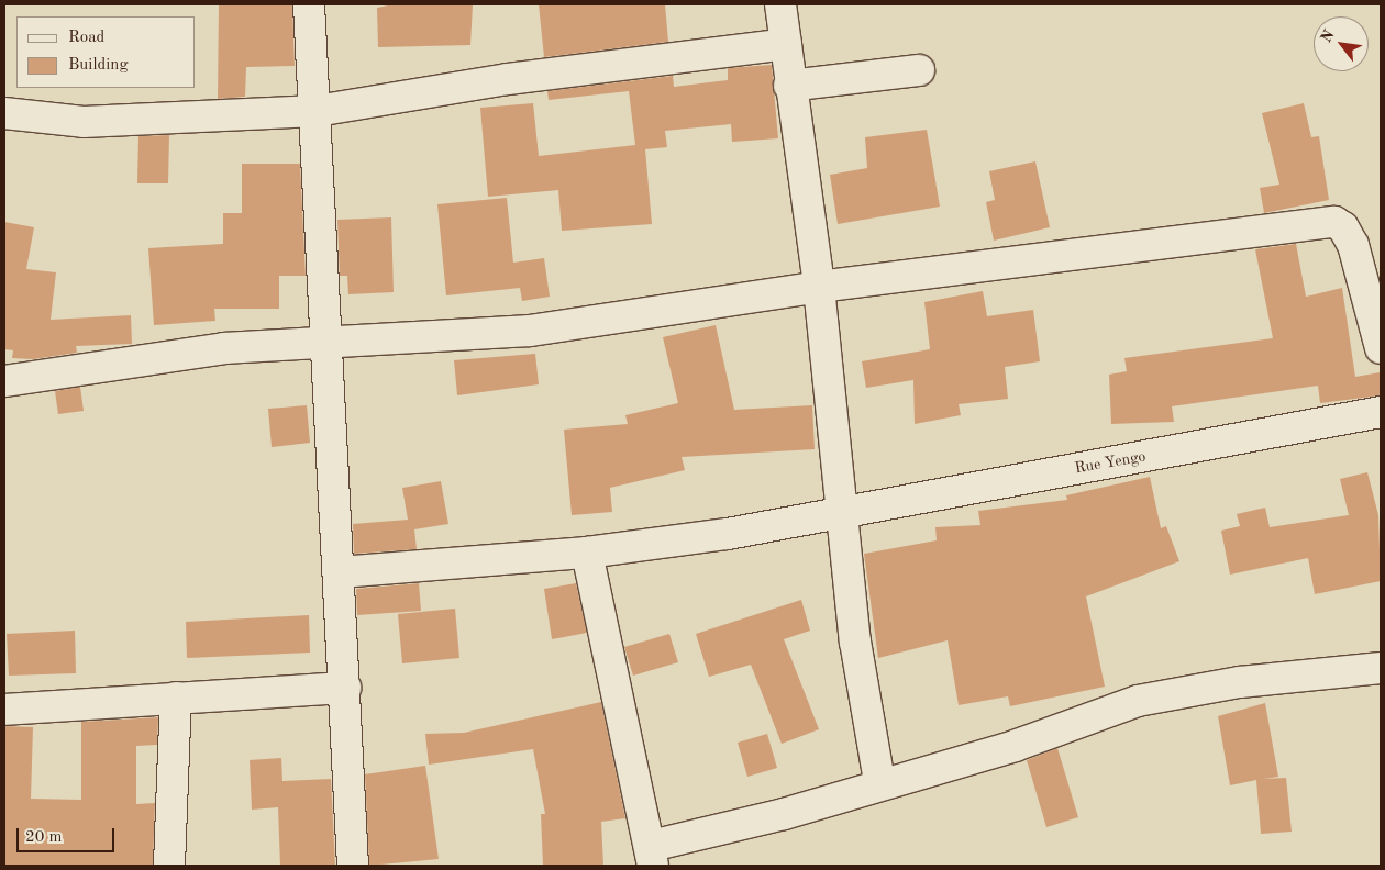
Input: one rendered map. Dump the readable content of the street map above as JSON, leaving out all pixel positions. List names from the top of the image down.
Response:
{
  "streets": {
    "street": ["Rue Yengo"]
  },
  "legend": ["Road", "Building"],
  "scale_bar": "20 m",
  "north": "top left"
}
